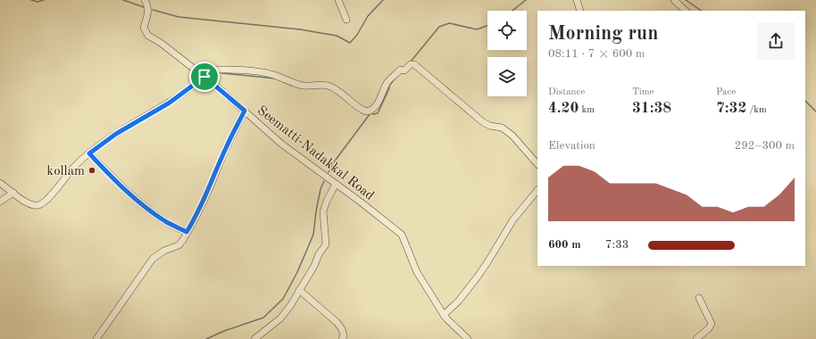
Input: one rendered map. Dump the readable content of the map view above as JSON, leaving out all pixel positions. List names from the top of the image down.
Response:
{
  "streets": {
    "street": ["Seematti-Nadakkal Road"]
  },
  "places": ["kollam"],
  "page": {
    "heading": ["Morning run", "08:11 · 7 × 600 m"],
    "stats": [
      ["Distance", "4.20 km"],
      ["Time", "31:38"],
      ["Pace", "7:32 /km"]
    ],
    "chart": ["Elevation", "292–300 m"],
    "list": [
      {
        "name": "600 m",
        "note": "7:33"
      }
    ]
  }
}
